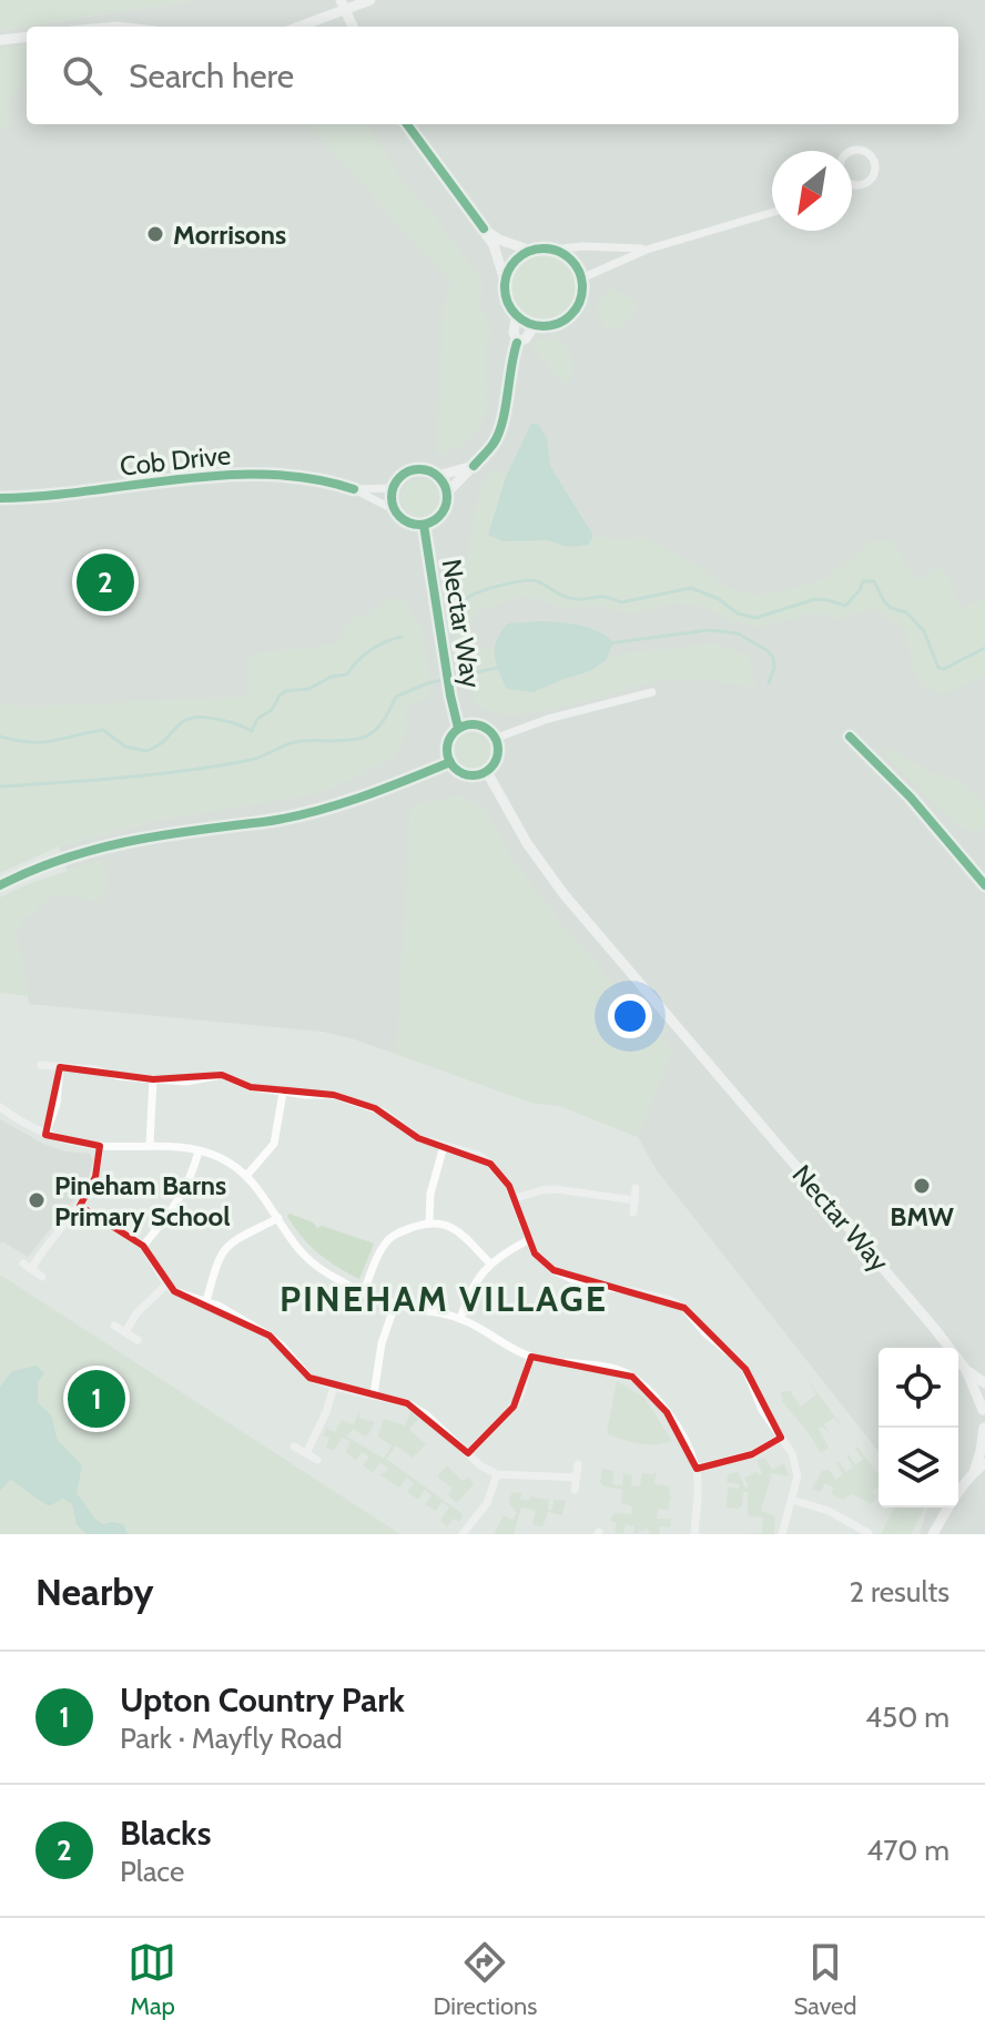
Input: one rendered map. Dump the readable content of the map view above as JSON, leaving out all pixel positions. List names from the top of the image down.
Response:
{
  "streets": {
    "street": ["Cob Drive", "Nectar Way"]
  },
  "crossings": [
    ["Cob Drive", "Nectar Way"]
  ],
  "districts": ["PINEHAM VILLAGE"],
  "places": ["Morrisons", "BMW", "Pineham Barns Primary School"],
  "north": "bottom left",
  "page": {
    "search": "Search here",
    "pins": ["2", "1"],
    "heading": ["Nearby", "2 results"],
    "list": [
      {
        "mark": "1",
        "name": "Upton Country Park",
        "note": "Park · Mayfly Road",
        "value": "450 m"
      },
      {
        "mark": "2",
        "name": "Blacks",
        "note": "Place",
        "value": "470 m"
      }
    ],
    "nav": ["Map", "Directions", "Saved"]
  }
}
